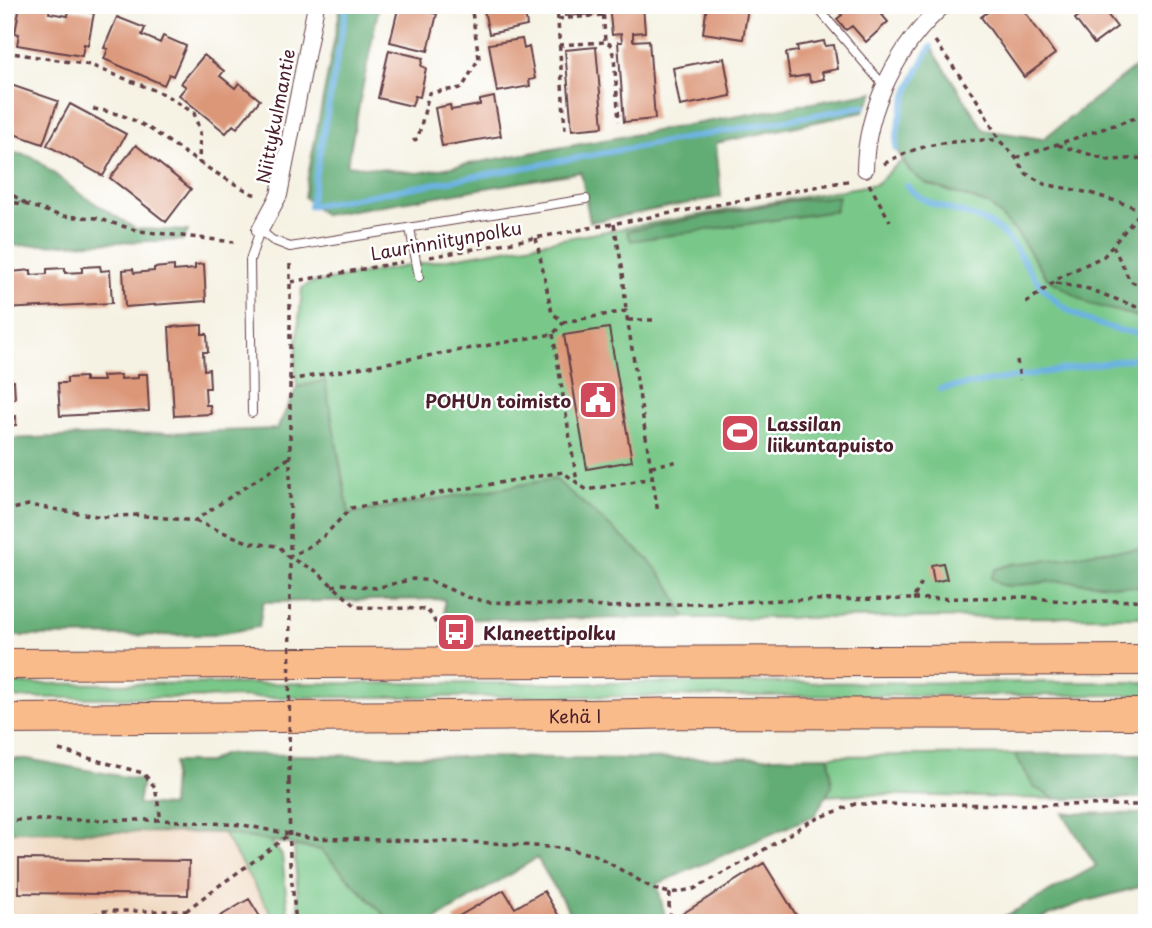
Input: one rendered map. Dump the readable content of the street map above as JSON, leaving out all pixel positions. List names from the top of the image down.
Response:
{
  "streets": {
    "highway": ["Kehä I"],
    "street": ["Niittykulmantie"],
    "path": ["Laurinniitynpolku"]
  },
  "places": {
    "public building": ["POHUn toimisto"],
    "sports": ["Lassilan liikuntapuisto"],
    "bus stop": ["Klaneettipolku"]
  }
}
